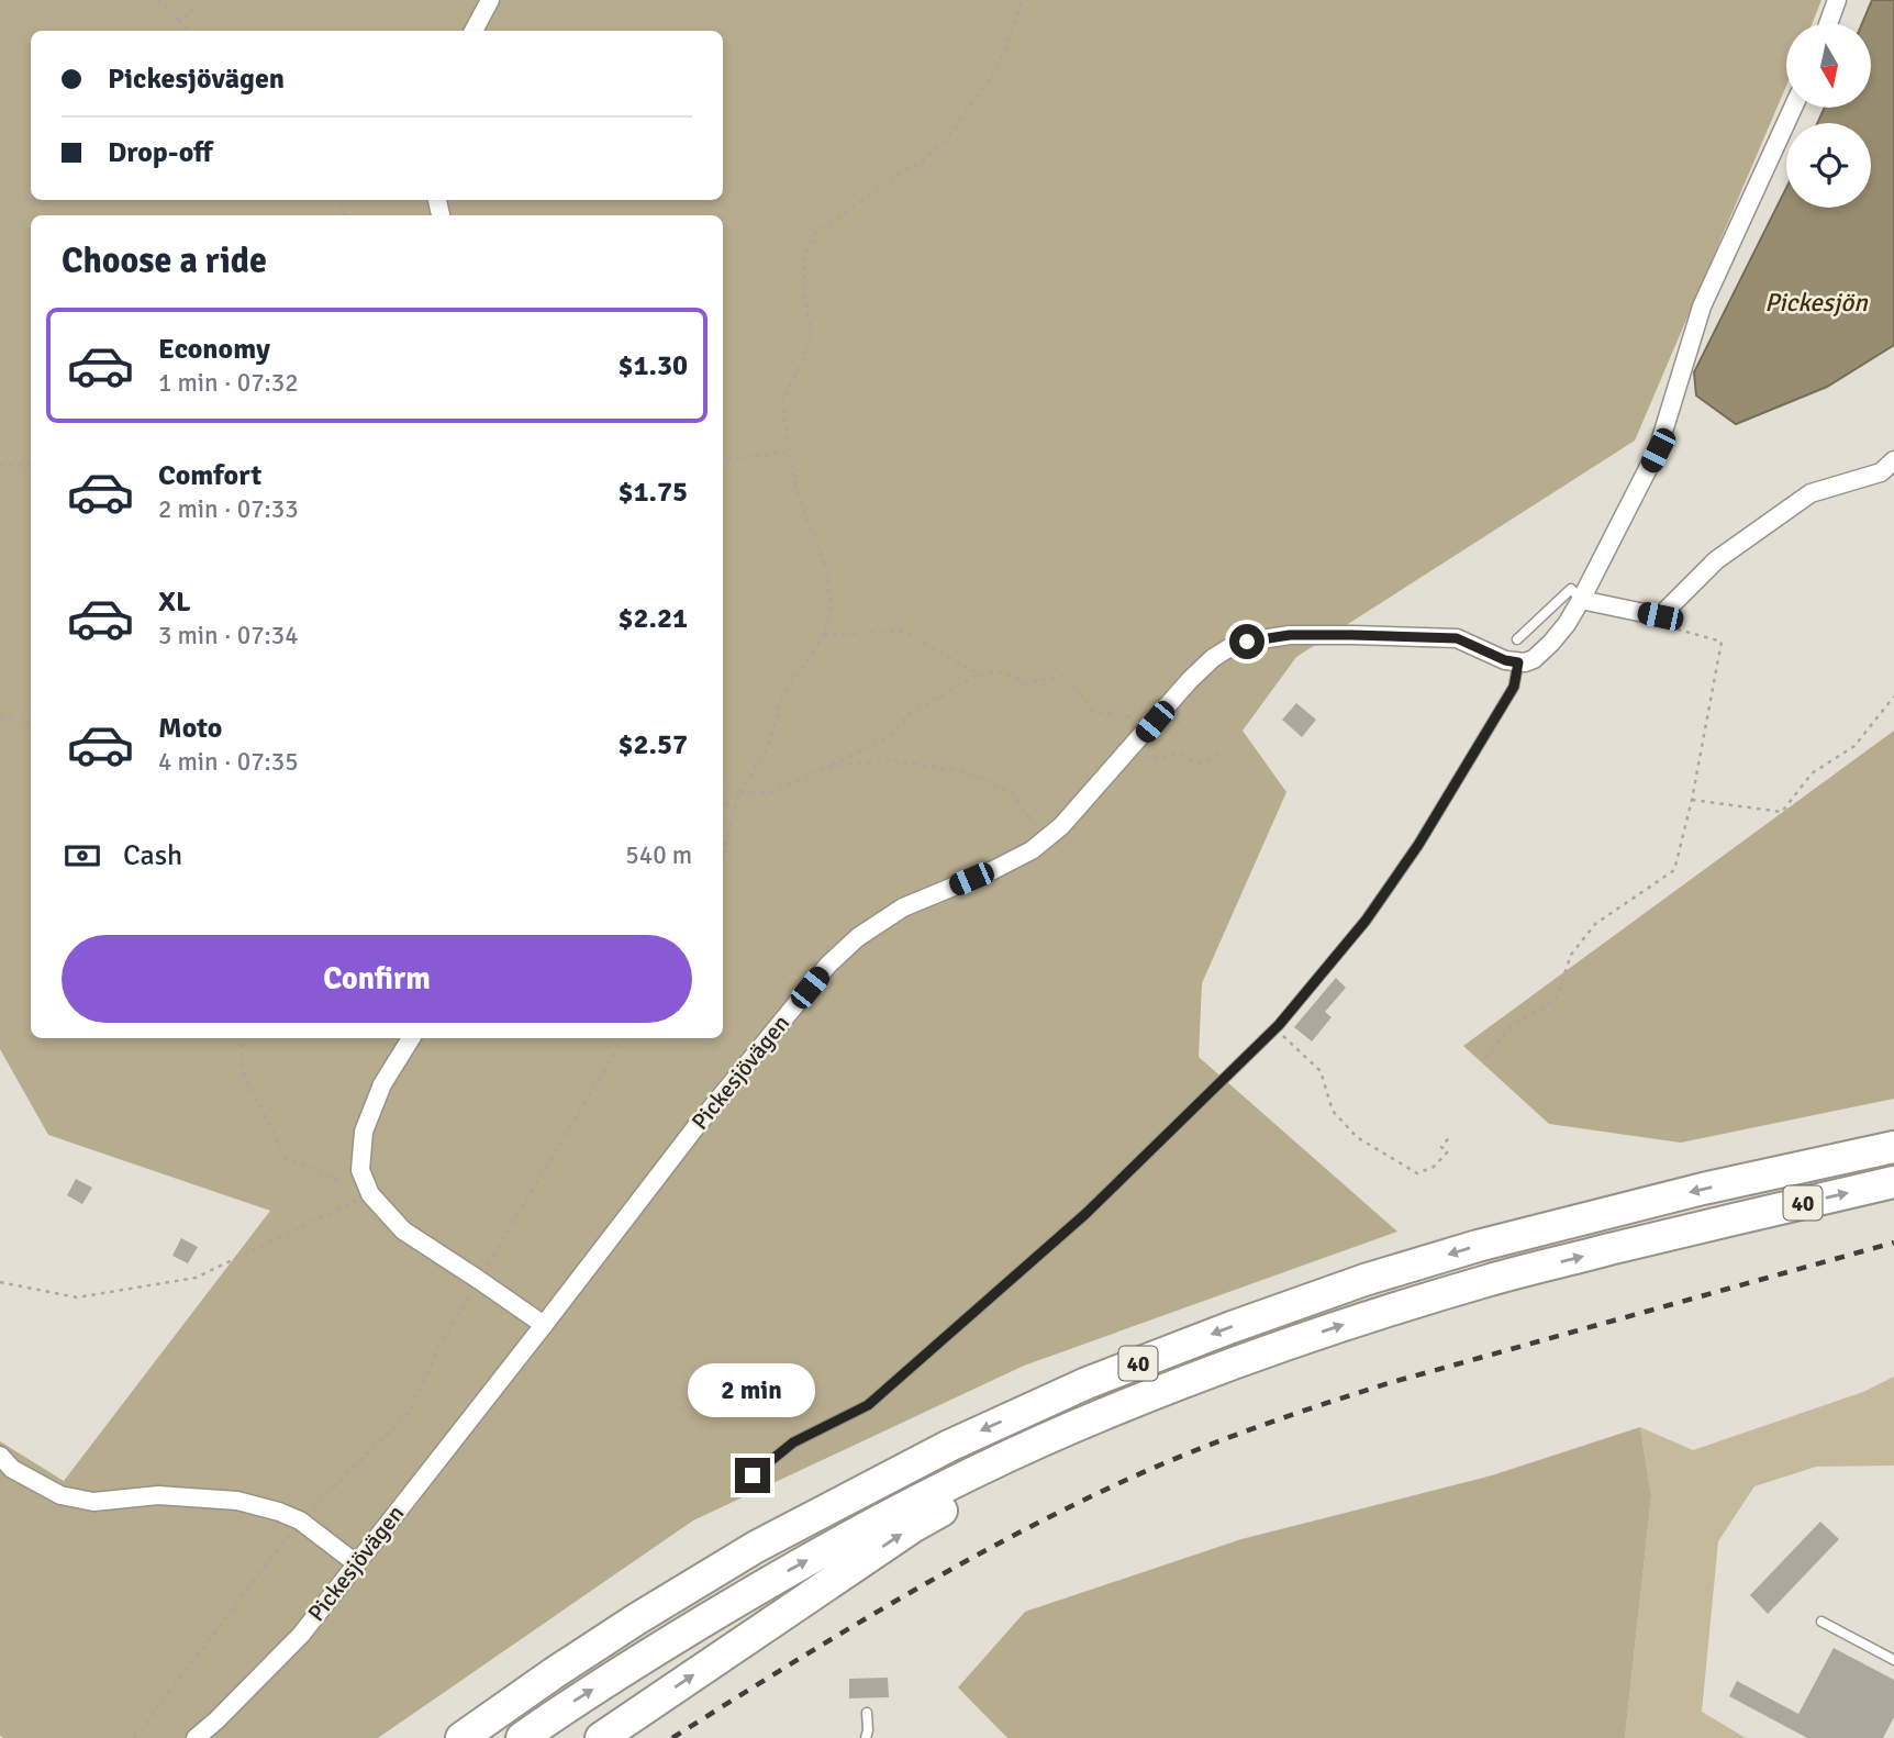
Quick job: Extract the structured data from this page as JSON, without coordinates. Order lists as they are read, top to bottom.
{
  "streets": {
    "highway": ["40"],
    "street": ["Pickesjövägen"]
  },
  "water": ["Pickesjön"],
  "north": "bottom",
  "page": {
    "banner": ["Pickesjövägen", "Drop-off"],
    "heading": "Choose a ride",
    "list": [
      {
        "name": "Economy",
        "note": "1 min · 07:32",
        "value": "$1.30"
      },
      {
        "name": "Comfort",
        "note": "2 min · 07:33",
        "value": "$1.75"
      },
      {
        "name": "XL",
        "note": "3 min · 07:34",
        "value": "$2.21"
      },
      {
        "name": "Moto",
        "note": "4 min · 07:35",
        "value": "$2.57"
      }
    ],
    "pay": ["Cash", "540 m"],
    "buttons": "Confirm",
    "bubble": "2 min"
  }
}
